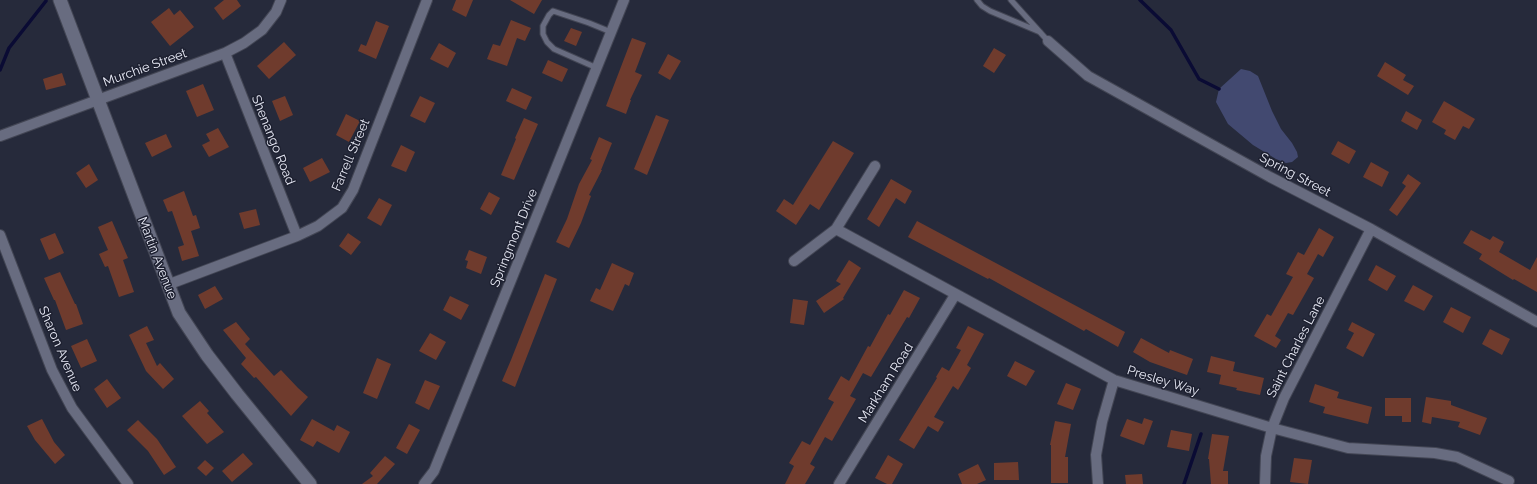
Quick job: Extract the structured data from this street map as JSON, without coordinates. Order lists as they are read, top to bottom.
{
  "streets": {
    "street": [
      "Murchie Street",
      "Shenango Road",
      "Farrell Street",
      "Spring Street",
      "Springmont Drive",
      "Martin Avenue",
      "Saint Charles Lane",
      "Sharon Avenue",
      "Presley Way",
      "Markham Road"
    ]
  },
  "crossings": [
    ["Murchie Street", "Shenango Road"],
    ["Murchie Street", "Martin Avenue"],
    ["Shenango Road", "Farrell Street"],
    ["Farrell Street", "Martin Avenue"],
    ["Spring Street", "Saint Charles Lane"],
    ["Saint Charles Lane", "Presley Way"],
    ["Presley Way", "Markham Road"]
  ]
}
